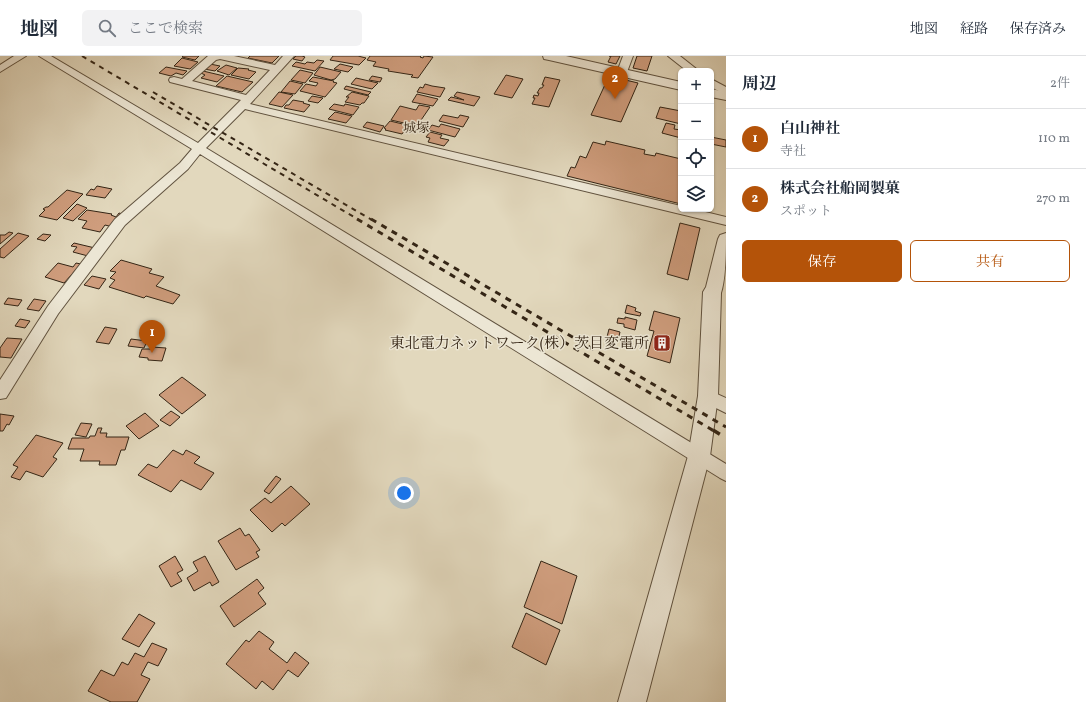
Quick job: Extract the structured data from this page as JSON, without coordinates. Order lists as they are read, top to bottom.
{
  "districts": ["城塚"],
  "places": {
    "building": ["東北電力ネットワーク(株）茨目変電所"]
  },
  "page": {
    "header": "地図",
    "search": "ここで検索",
    "nav": ["地図", "経路", "保存済み"],
    "heading": ["周辺", "2件"],
    "pins": ["2", "1"],
    "map_buttons": ["+", "−"],
    "list": [
      {
        "mark": "1",
        "name": "白山神社",
        "note": "寺社",
        "value": "110 m"
      },
      {
        "mark": "2",
        "name": "株式会社船岡製菓",
        "note": "スポット",
        "value": "270 m"
      }
    ],
    "buttons": ["保存", "共有"]
  }
}
